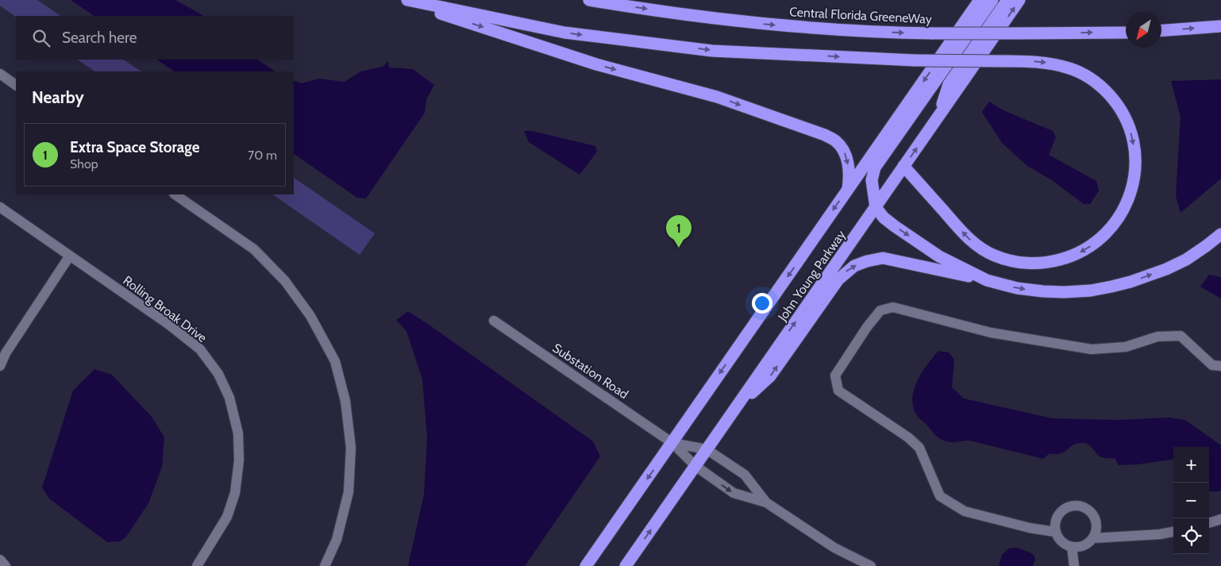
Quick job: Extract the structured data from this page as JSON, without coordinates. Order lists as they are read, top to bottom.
{
  "streets": {
    "highway": ["Central Florida GreeneWay", "John Young Parkway"],
    "street": ["Rolling Broak Drive", "Substation Road"]
  },
  "crossings": [
    ["John Young Parkway", "Substation Road"]
  ],
  "one_way": ["Central Florida GreeneWay"],
  "north": "bottom left",
  "page": {
    "search": "Search here",
    "heading": "Nearby",
    "list": [
      {
        "mark": "1",
        "name": "Extra Space Storage",
        "note": "Shop",
        "value": "70 m"
      }
    ],
    "pins": "1",
    "map_buttons": ["+", "−"]
  }
}
